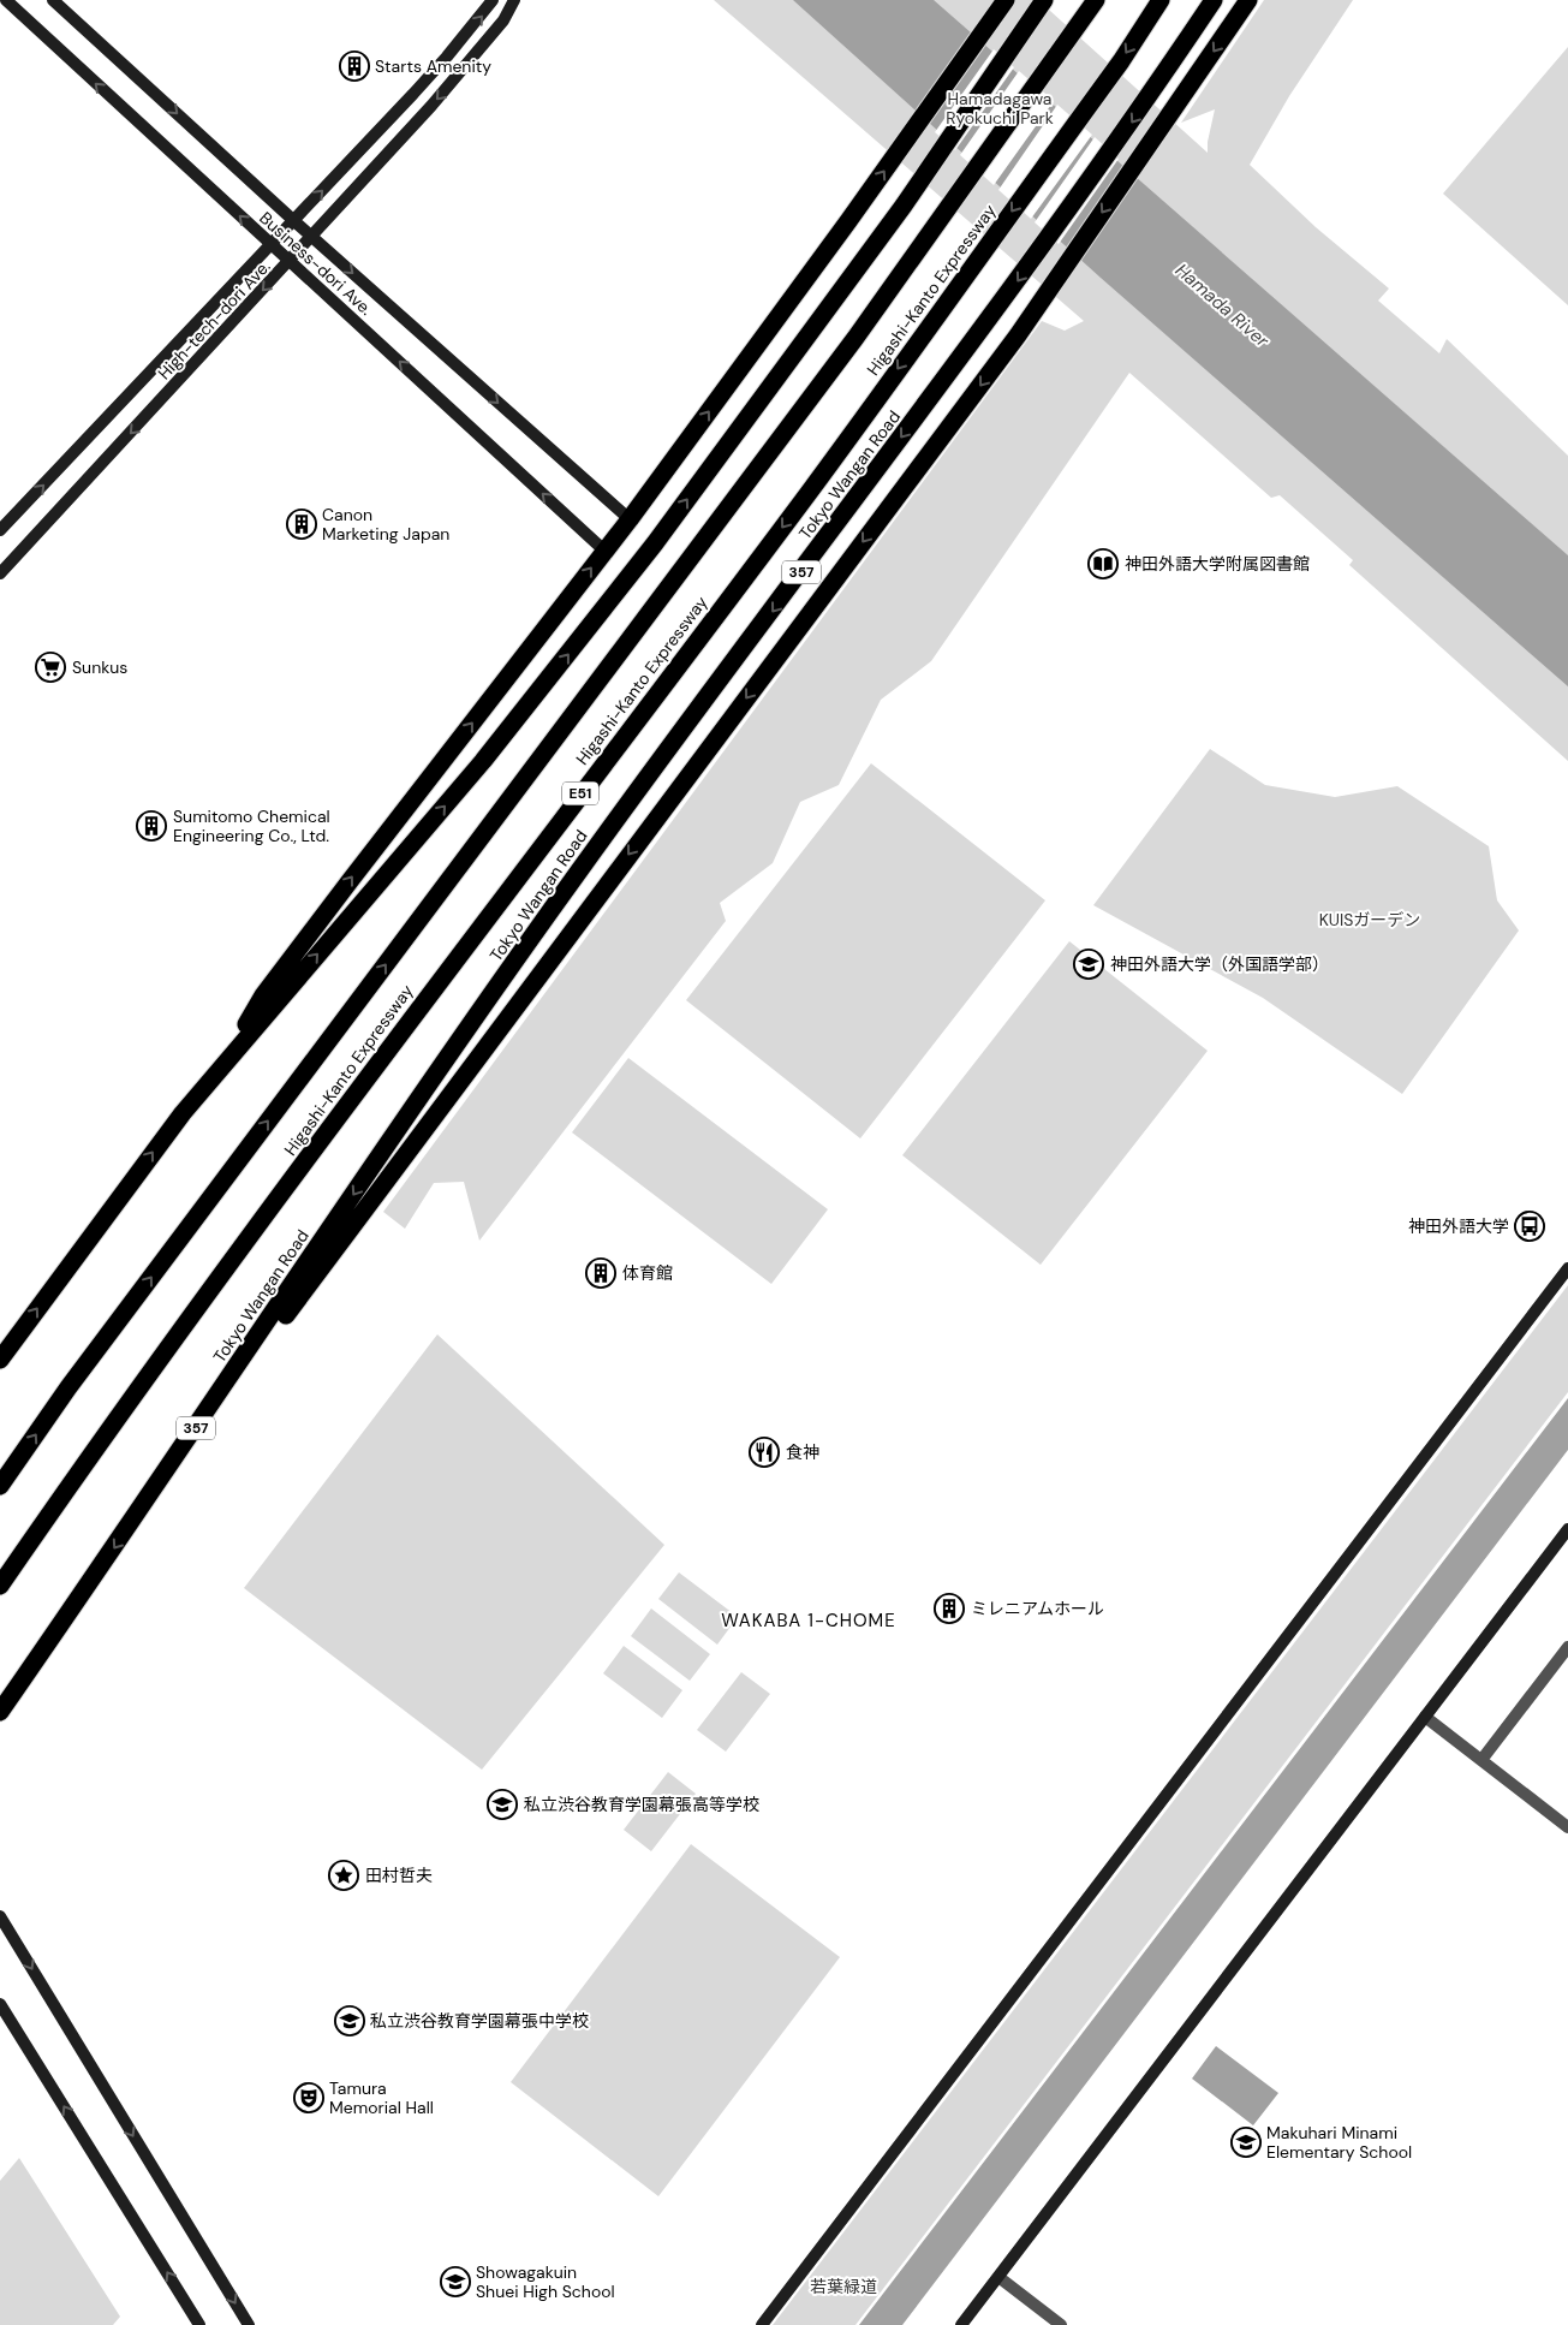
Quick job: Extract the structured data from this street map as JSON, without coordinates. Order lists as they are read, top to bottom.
{
  "streets": {
    "highway": [
      "Higashi-Kanto Expressway",
      "Tokyo Wangan Road",
      "357",
      "E51"
    ],
    "street": ["Business-dori Ave.", "High-tech-dori Ave."]
  },
  "crossings": [
    ["Business-dori Ave.", "High-tech-dori Ave."]
  ],
  "districts": ["WAKABA 1-CHOME"],
  "water": ["Hamada River"],
  "parks": ["Hamadagawa Ryokuchi Park", "KUISガーデン", "若葉緑道"],
  "places": {
    "building": [
      "Starts Amenity",
      "Canon Marketing Japan",
      "Sumitomo Chemical Engineering Co., Ltd.",
      "体育館",
      "ミレニアムホール"
    ],
    "library": ["神田外語大学附属図書館"],
    "supermarket": ["Sunkus"],
    "school or university": [
      "神田外語大学（外国語学部）",
      "私立渋谷教育学園幕張高等学校",
      "私立渋谷教育学園幕張中学校",
      "Makuhari Minami Elementary School",
      "Showagakuin Shuei High School"
    ],
    "bus stop": ["神田外語大学"],
    "restaurant": ["食神"],
    "place": ["田村哲夫"],
    "theatre": ["Tamura Memorial Hall"]
  }
}
